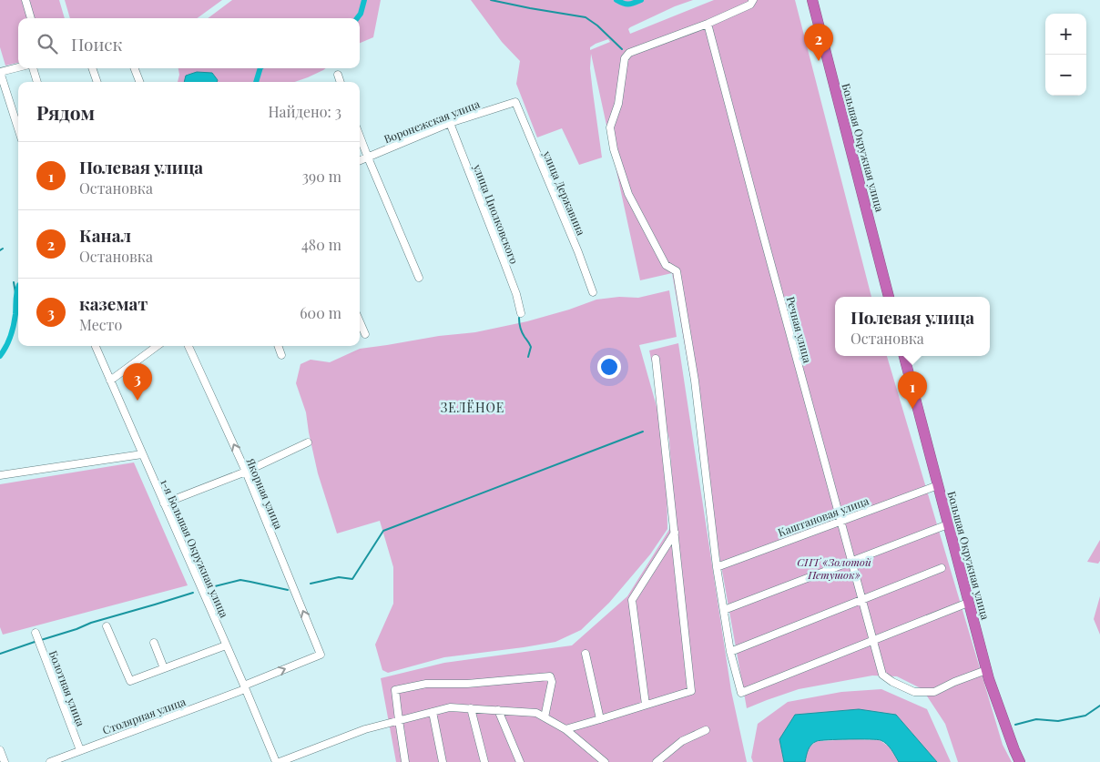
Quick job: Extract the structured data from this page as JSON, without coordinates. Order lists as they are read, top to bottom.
{
  "streets": {
    "highway": ["Большая Окружная улица"],
    "street": [
      "Воронежская улица",
      "улица Державина",
      "улица Циолковского",
      "Речная улица",
      "Якорная улица",
      "Каштановая улица",
      "1-я Большая Окружная улица",
      "Болотная улица",
      "Столярная улица"
    ]
  },
  "crossings": [
    ["Воронежская улица", "улица Державина"],
    ["Воронежская улица", "улица Циолковского"],
    ["Большая Окружная улица", "Речная улица"],
    ["Большая Окружная улица", "Каштановая улица"],
    ["Речная улица", "Каштановая улица"],
    ["Якорная улица", "Столярная улица"],
    ["1-я Большая Окружная улица", "Столярная улица"],
    ["Болотная улица", "Столярная улица"]
  ],
  "one_way": ["Якорная улица"],
  "districts": ["ЗЕЛЁНОЕ"],
  "parks": ["СНТ «Золотой Петушок»"],
  "page": {
    "map_buttons": ["+", "−"],
    "search": "Поиск",
    "pins": ["2", "3", "1"],
    "heading": ["Рядом", "Найдено: 3"],
    "list": [
      {
        "mark": "1",
        "name": "Полевая улица",
        "note": "Остановка",
        "value": "390 m"
      },
      {
        "mark": "2",
        "name": "Канал",
        "note": "Остановка",
        "value": "480 m"
      },
      {
        "mark": "3",
        "name": "каземат",
        "note": "Место",
        "value": "600 m"
      }
    ],
    "popup": ["Полевая улица", "Остановка"]
  }
}
